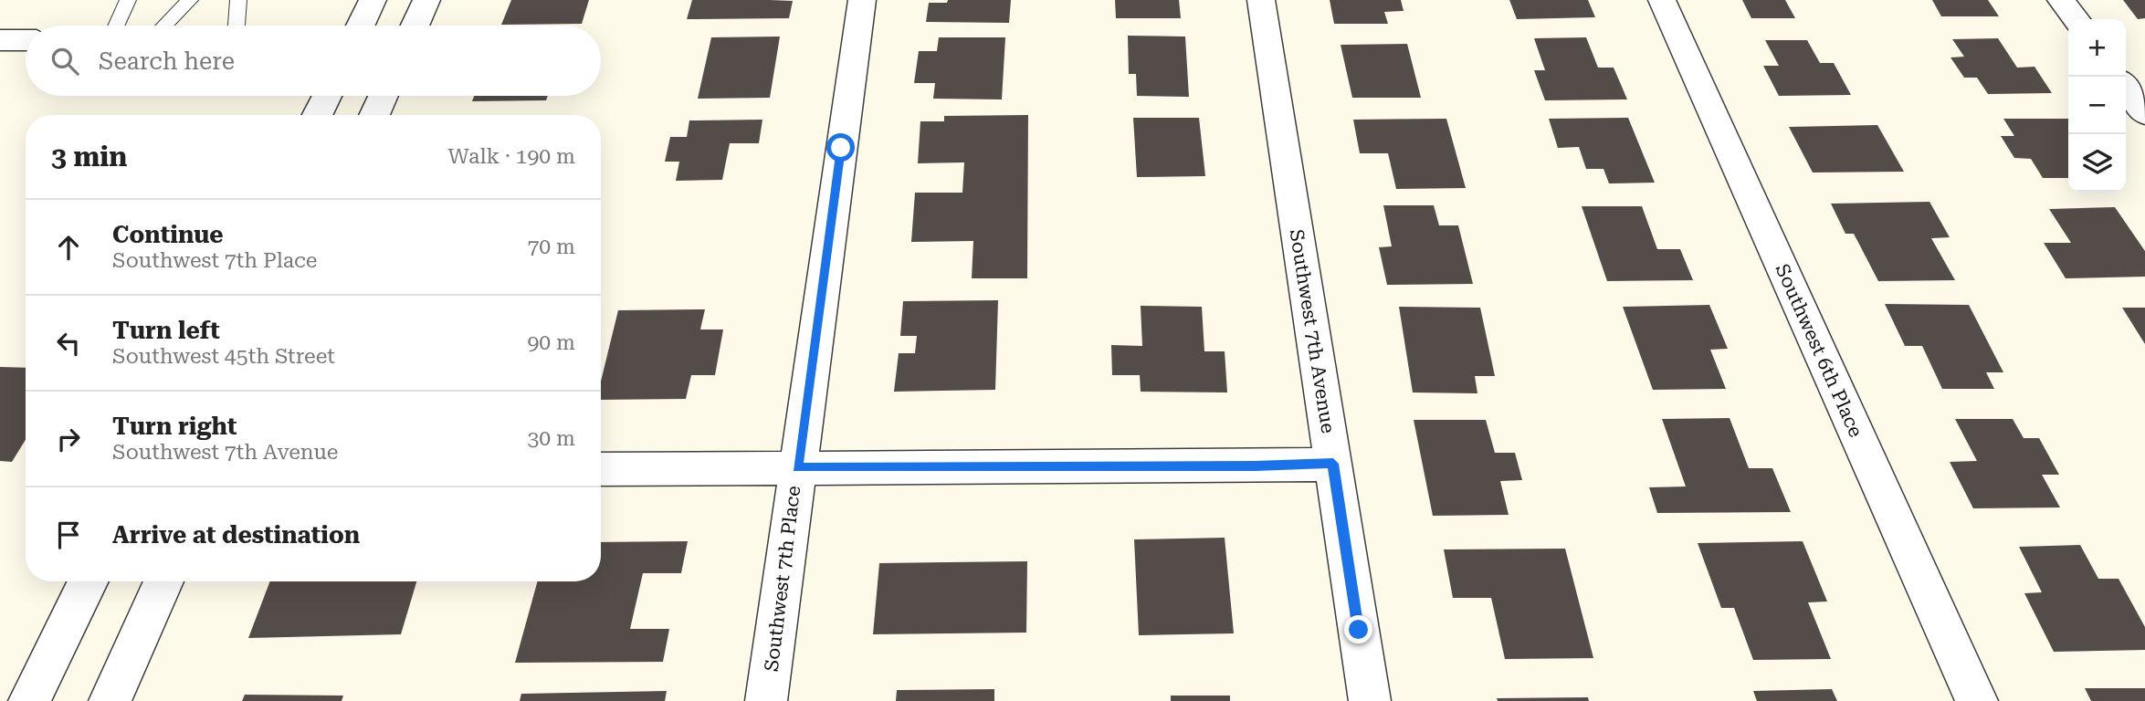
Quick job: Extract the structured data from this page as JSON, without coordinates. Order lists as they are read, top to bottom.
{
  "streets": {
    "street": ["Southwest 7th Avenue", "Southwest 6th Place", "Southwest 7th Place"]
  },
  "page": {
    "map_buttons": ["+", "−"],
    "search": "Search here",
    "heading": ["3 min", "Walk · 190 m"],
    "list": [
      ["Continue", "Southwest 7th Place", "70 m"],
      ["Turn left", "Southwest 45th Street", "90 m"],
      ["Turn right", "Southwest 7th Avenue", "30 m"],
      "Arrive at destination"
    ]
  }
}
